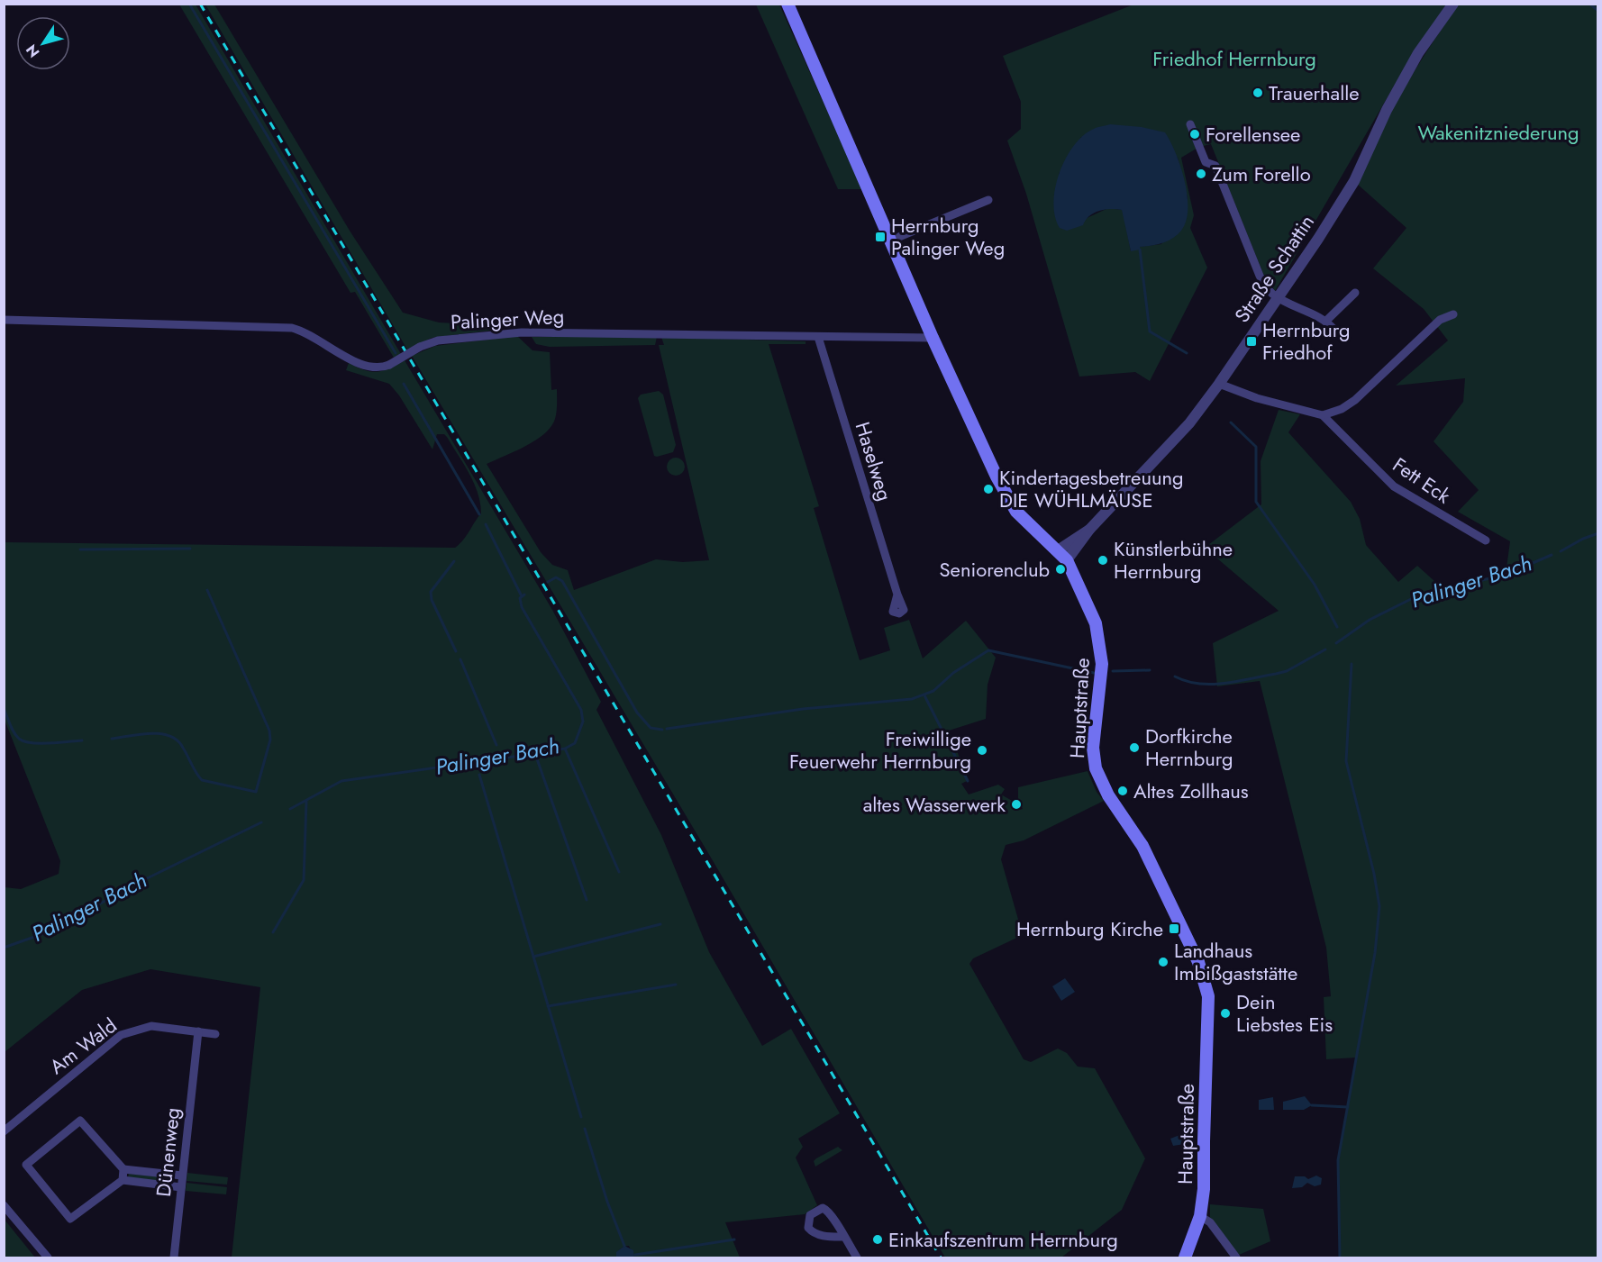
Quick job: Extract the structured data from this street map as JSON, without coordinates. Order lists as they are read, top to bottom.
{
  "streets": {
    "main road": ["Hauptstraße"],
    "street": [
      "Straße Schattin",
      "Palinger Weg",
      "Haselweg",
      "Fett Eck",
      "Am Wald",
      "Dünenweg"
    ]
  },
  "crossings": [
    ["Straße Schattin", "Hauptstraße"],
    ["Palinger Weg", "Haselweg"],
    ["Palinger Weg", "Hauptstraße"],
    ["Am Wald", "Dünenweg"]
  ],
  "water": ["Palinger Bach"],
  "parks": ["Friedhof Herrnburg", "Wakenitzniederung"],
  "places": {
    "other": [
      "Trauerhalle",
      "Forellensee",
      "Zum Forello",
      "Kindertagesbetreuung DIE WÜHLMÄUSE",
      "Künstlerbühne Herrnburg",
      "Seniorenclub",
      "Dorfkirche Herrnburg",
      "Freiwillige Feuerwehr Herrnburg",
      "Altes Zollhaus",
      "altes Wasserwerk",
      "Landhaus Imbißgaststätte",
      "Dein Liebstes Eis",
      "Einkaufszentrum Herrnburg"
    ],
    "transit": ["Herrnburg Palinger Weg", "Herrnburg Friedhof", "Herrnburg Kirche"]
  },
  "north": "bottom left"
}
